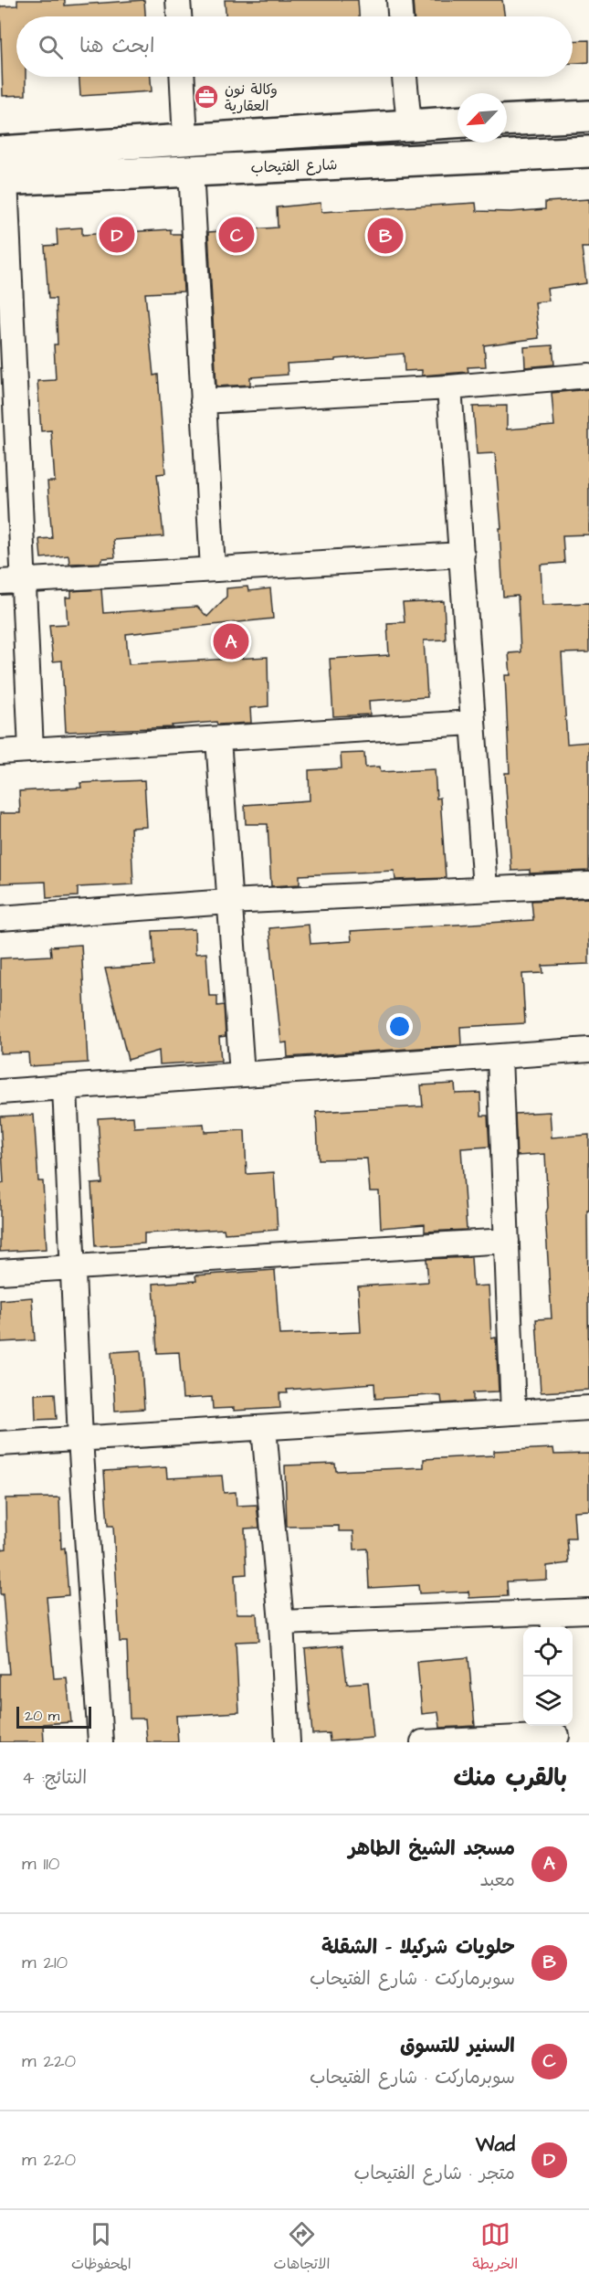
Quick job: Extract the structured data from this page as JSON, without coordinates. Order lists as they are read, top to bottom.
{
  "streets": {
    "main road": ["شارع الفتيحاب"]
  },
  "places": {
    "office": ["وكالة نون العقارية"]
  },
  "scale_bar": "20 m",
  "north": "bottom left",
  "page": {
    "search": "ابحث هنا",
    "pins": [
      "C",
      "D",
      "B",
      "A"
    ],
    "scale": "20 m",
    "heading": ["بالقرب منك", "النتائج: 4"],
    "list": [
      {
        "mark": "A",
        "name": "مسجد الشيخ الطاهر",
        "note": "معبد",
        "value": "110 m"
      },
      {
        "mark": "B",
        "name": "حلويات شركيلا - الشقلة",
        "note": "سوبرماركت · شارع الفتيحاب",
        "value": "210 m"
      },
      {
        "mark": "C",
        "name": "السنير للتسوق",
        "note": "سوبرماركت · شارع الفتيحاب",
        "value": "220 m"
      },
      {
        "mark": "D",
        "name": "Wad",
        "note": "متجر · شارع الفتيحاب",
        "value": "220 m"
      }
    ],
    "nav": ["الخريطة", "الاتجاهات", "المحفوظات"]
  }
}
